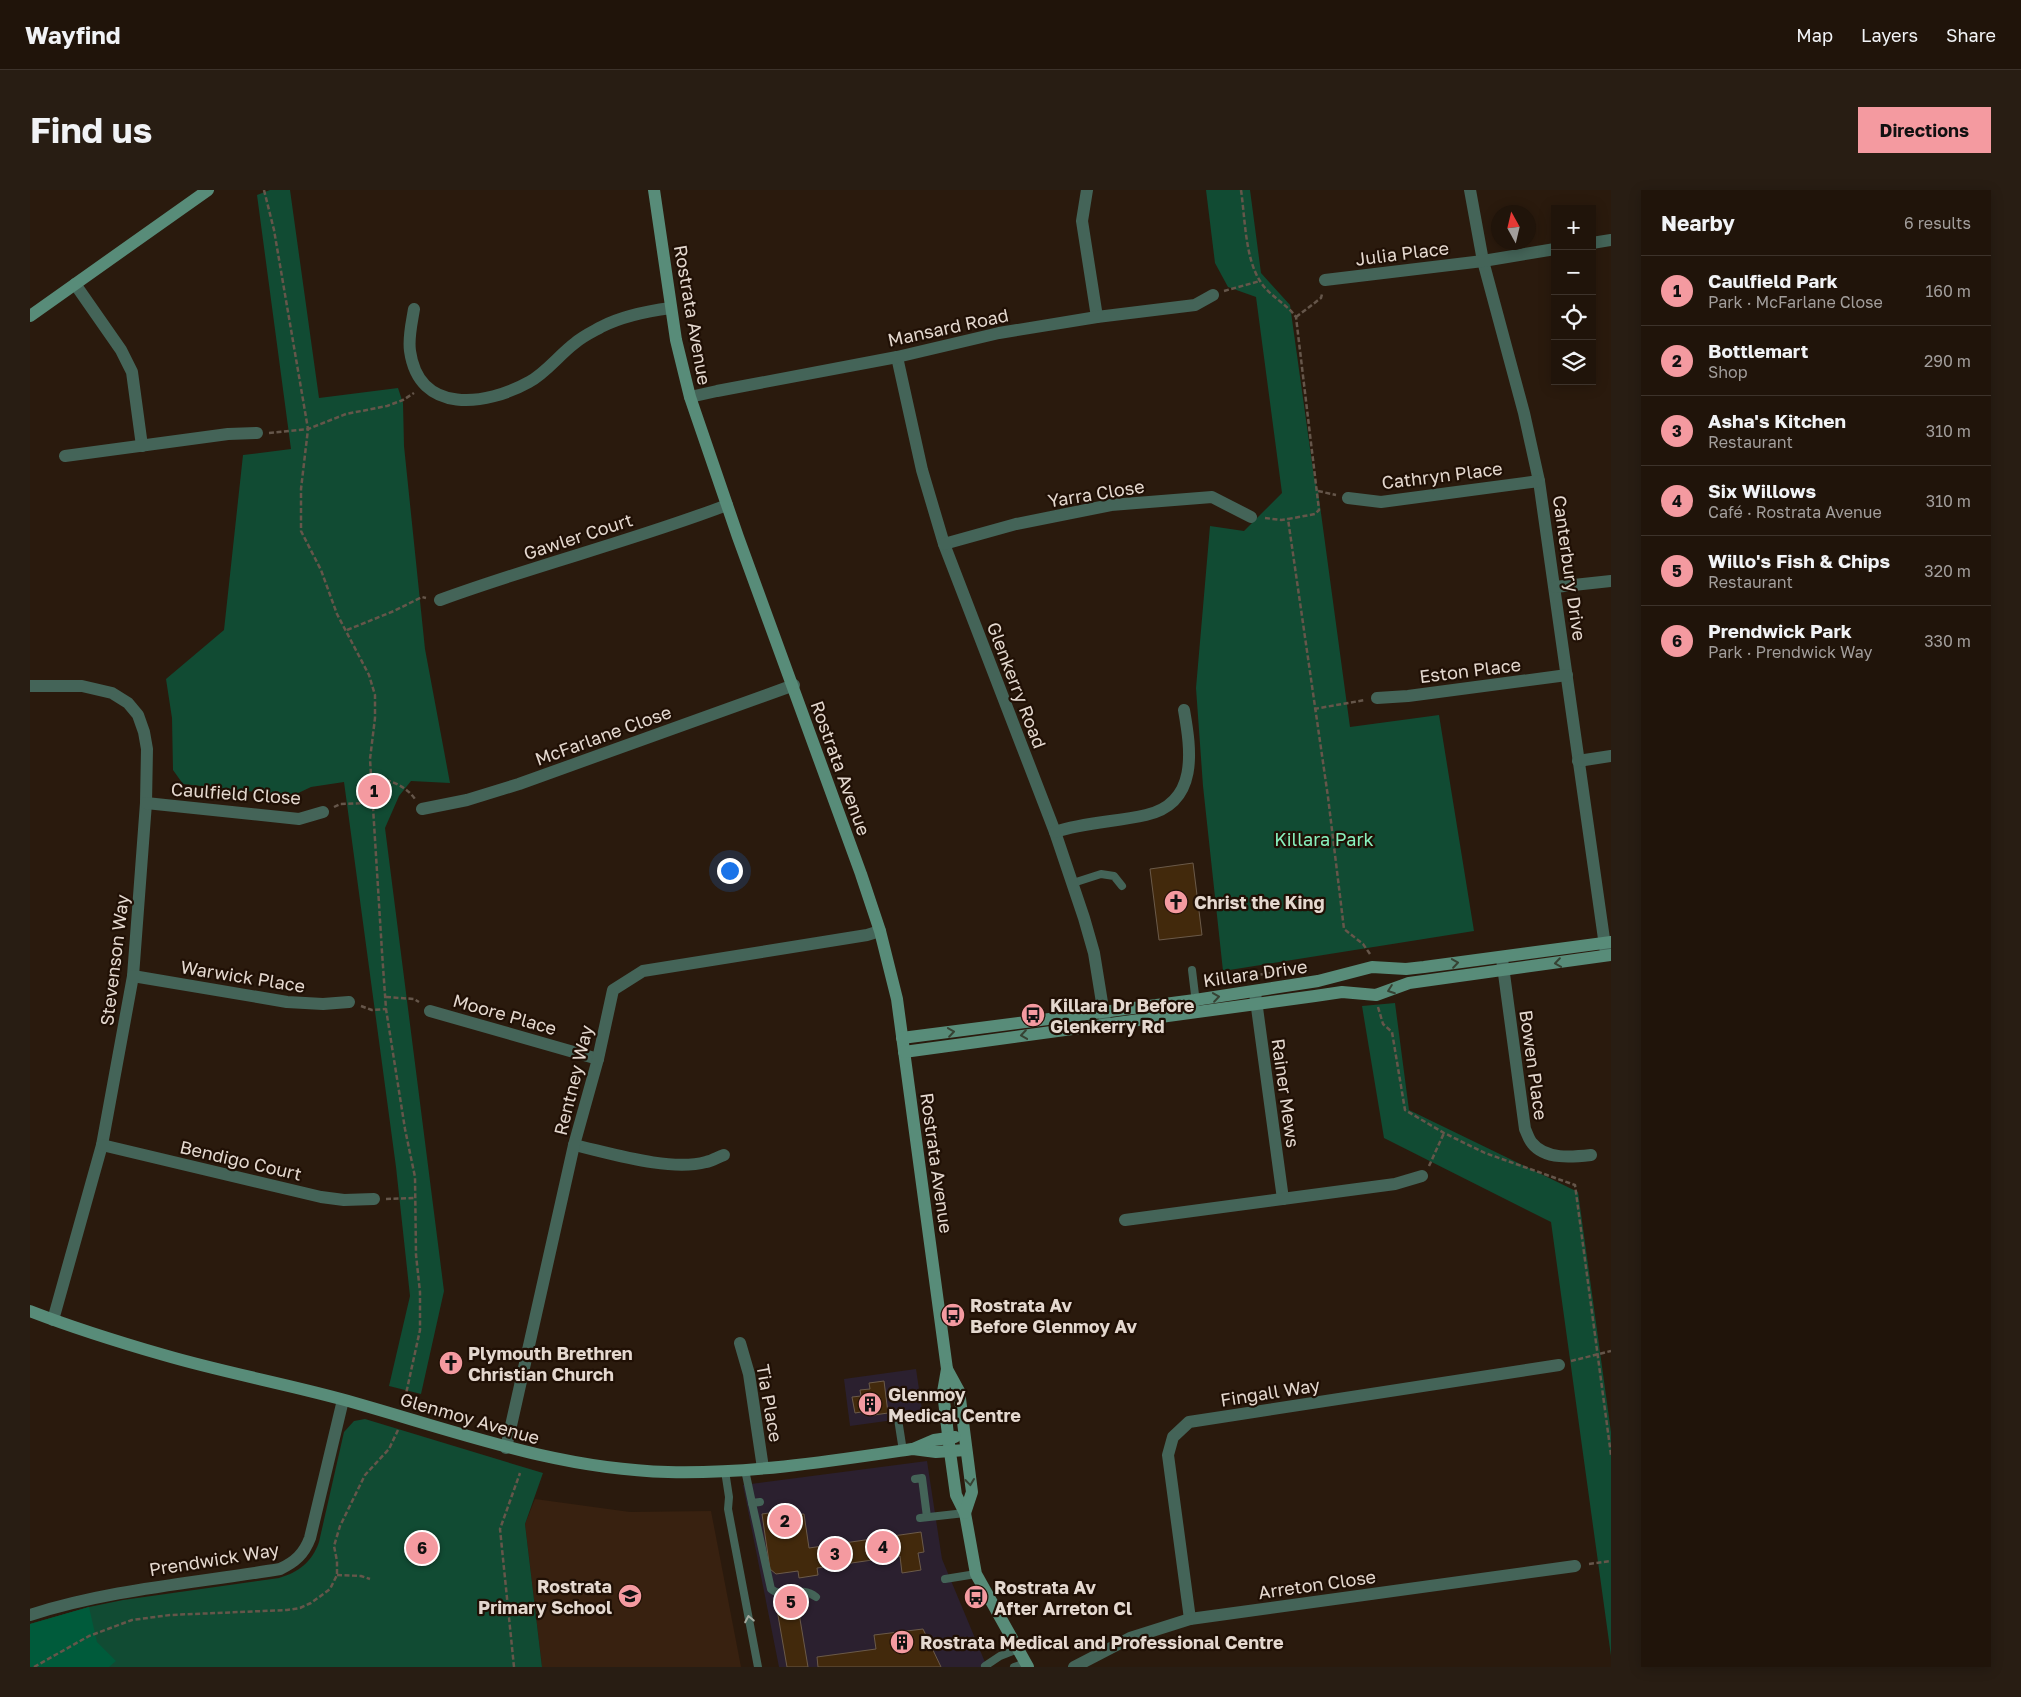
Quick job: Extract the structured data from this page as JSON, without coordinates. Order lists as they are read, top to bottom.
{
  "streets": {
    "street": [
      "Julia Place",
      "Rostrata Avenue",
      "Mansard Road",
      "Cathryn Place",
      "Yarra Close",
      "Gawler Court",
      "Canterbury Drive",
      "Eston Place",
      "Glenkerry Road",
      "McFarlane Close",
      "Caulfield Close",
      "Stevenson Way",
      "Killara Drive",
      "Warwick Place",
      "Moore Place",
      "Bowen Place",
      "Rentney Way",
      "Rainer Mews",
      "Bendigo Court",
      "Fingall Way",
      "Tia Place",
      "Glenmoy Avenue",
      "Prendwick Way",
      "Arreton Close"
    ]
  },
  "crossings": [
    ["Julia Place", "Canterbury Drive"],
    ["Rostrata Avenue", "Mansard Road"],
    ["Rostrata Avenue", "Gawler Court"],
    ["Rostrata Avenue", "McFarlane Close"],
    ["Rostrata Avenue", "Killara Drive"],
    ["Rostrata Avenue", "Rentney Way"],
    ["Rostrata Avenue", "Glenmoy Avenue"],
    ["Mansard Road", "Glenkerry Road"],
    ["Cathryn Place", "Canterbury Drive"],
    ["Yarra Close", "Glenkerry Road"],
    ["Canterbury Drive", "Eston Place"],
    ["Canterbury Drive", "Killara Drive"],
    ["Glenkerry Road", "Killara Drive"],
    ["Caulfield Close", "Stevenson Way"],
    ["Stevenson Way", "Warwick Place"],
    ["Stevenson Way", "Bendigo Court"],
    ["Stevenson Way", "Glenmoy Avenue"],
    ["Killara Drive", "Bowen Place"],
    ["Killara Drive", "Rainer Mews"],
    ["Moore Place", "Rentney Way"],
    ["Rentney Way", "Glenmoy Avenue"],
    ["Fingall Way", "Arreton Close"],
    ["Tia Place", "Glenmoy Avenue"],
    ["Glenmoy Avenue", "Prendwick Way"]
  ],
  "parks": ["Killara Park"],
  "places": {
    "church": ["Christ the King", "Plymouth Brethren Christian Church"],
    "bus stop": ["Killara Dr Before Glenkerry Rd", "Rostrata Av Before Glenmoy Av", "Rostrata Av After Arreton Cl"],
    "building": ["Glenmoy Medical Centre", "Rostrata Medical and Professional Centre"],
    "school or university": ["Rostrata Primary School"]
  },
  "north": "top",
  "page": {
    "header": "Wayfind",
    "nav": ["Map", "Layers", "Share"],
    "buttons": "Directions",
    "title": "Find us",
    "heading": ["Nearby", "6 results"],
    "map_buttons": ["+", "−"],
    "list": [
      {
        "mark": "1",
        "name": "Caulfield Park",
        "note": "Park · McFarlane Close",
        "value": "160 m"
      },
      {
        "mark": "2",
        "name": "Bottlemart",
        "note": "Shop",
        "value": "290 m"
      },
      {
        "mark": "3",
        "name": "Asha's Kitchen",
        "note": "Restaurant",
        "value": "310 m"
      },
      {
        "mark": "4",
        "name": "Six Willows",
        "note": "Café · Rostrata Avenue",
        "value": "310 m"
      },
      {
        "mark": "5",
        "name": "Willo's Fish & Chips",
        "note": "Restaurant",
        "value": "320 m"
      },
      {
        "mark": "6",
        "name": "Prendwick Park",
        "note": "Park · Prendwick Way",
        "value": "330 m"
      }
    ],
    "pins": [
      "1",
      "2",
      "4",
      "6",
      "3",
      "5"
    ]
  }
}
